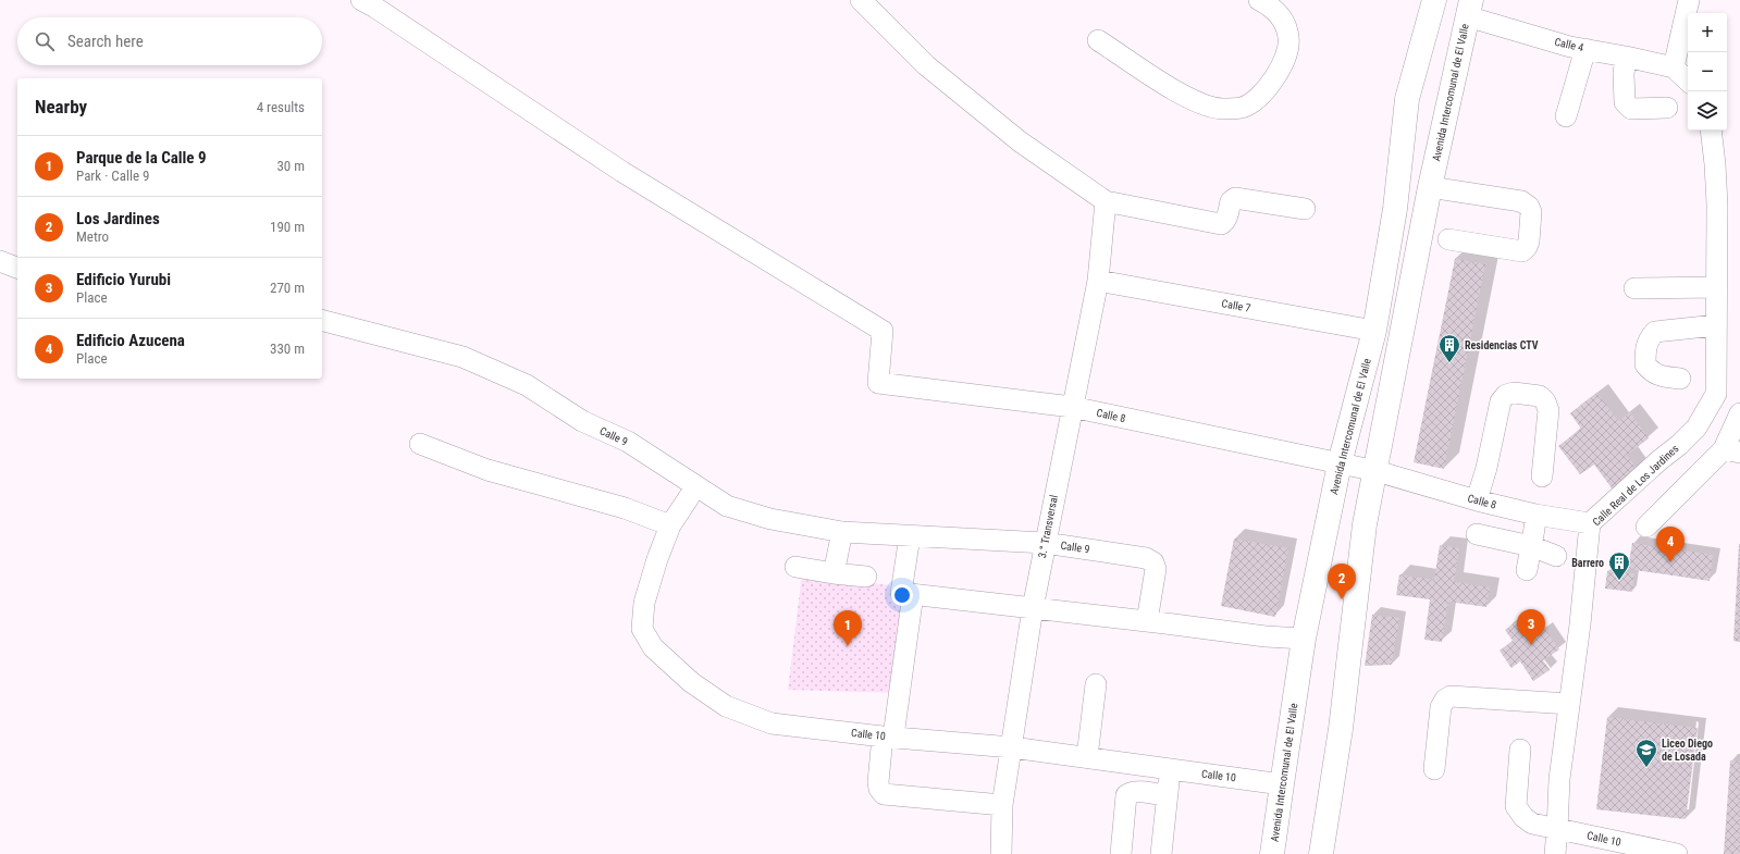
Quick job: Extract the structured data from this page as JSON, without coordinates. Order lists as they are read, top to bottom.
{
  "streets": {
    "main road": ["Avenida Intercomunal de El Valle"],
    "street": [
      "Calle 4",
      "Calle 7",
      "Calle 8",
      "Calle 9",
      "Calle Real de Los Jardines",
      "3.° Transversal",
      "Calle 10"
    ]
  },
  "crossings": [
    ["Calle 4", "Avenida Intercomunal de El Valle"],
    ["Avenida Intercomunal de El Valle", "Calle 7"],
    ["Avenida Intercomunal de El Valle", "Calle 8"],
    ["Avenida Intercomunal de El Valle", "Calle 10"],
    ["Calle 7", "3.° Transversal"],
    ["Calle 8", "Calle Real de Los Jardines"],
    ["Calle 8", "3.° Transversal"],
    ["Calle 9", "3.° Transversal"],
    ["Calle 9", "Calle 10"],
    ["Calle Real de Los Jardines", "Calle 10"],
    ["3.° Transversal", "Calle 10"]
  ],
  "places": {
    "building": ["Residencias CTV", "Barrero"],
    "school or university": ["Liceo Diego de Losada"]
  },
  "page": {
    "map_buttons": ["+", "−"],
    "search": "Search here",
    "heading": ["Nearby", "4 results"],
    "list": [
      {
        "mark": "1",
        "name": "Parque de la Calle 9",
        "note": "Park · Calle 9",
        "value": "30 m"
      },
      {
        "mark": "2",
        "name": "Los Jardines",
        "note": "Metro",
        "value": "190 m"
      },
      {
        "mark": "3",
        "name": "Edificio Yurubi",
        "note": "Place",
        "value": "270 m"
      },
      {
        "mark": "4",
        "name": "Edificio Azucena",
        "note": "Place",
        "value": "330 m"
      }
    ],
    "pins": [
      "4",
      "2",
      "3",
      "1"
    ]
  }
}
